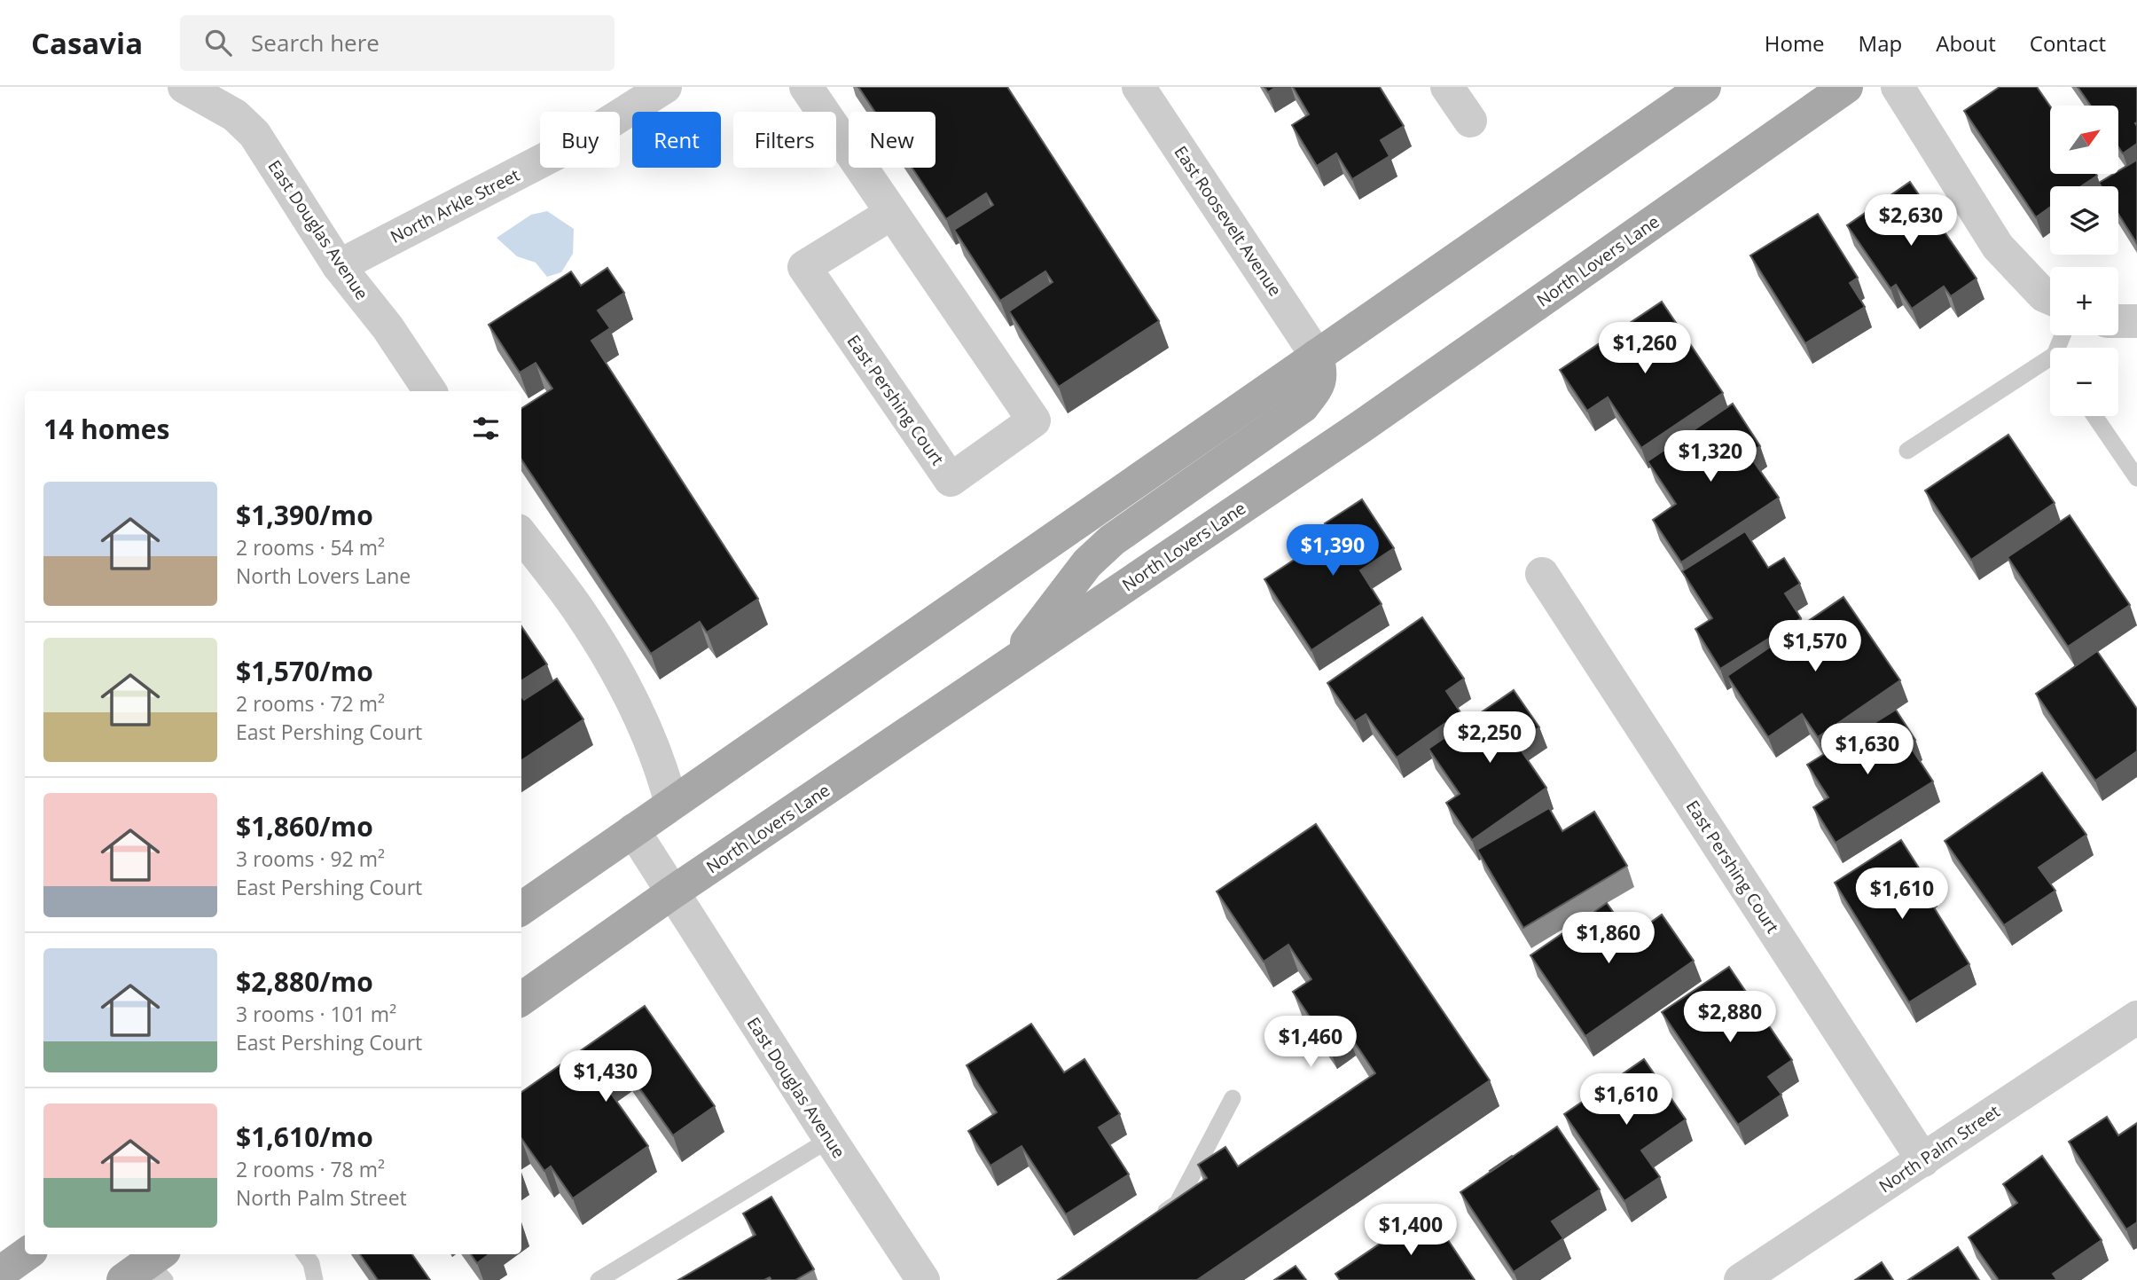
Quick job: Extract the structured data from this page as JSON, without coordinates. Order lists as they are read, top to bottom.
{
  "streets": {
    "main road": ["North Lovers Lane"],
    "street": [
      "North Arkle Street",
      "East Roosevelt Avenue",
      "East Douglas Avenue",
      "East Pershing Court",
      "North Palm Street"
    ]
  },
  "crossings": [
    ["North Arkle Street", "East Douglas Avenue"],
    ["East Douglas Avenue", "North Lovers Lane"],
    ["East Pershing Court", "North Palm Street"]
  ],
  "north": "top right",
  "page": {
    "header": "Casavia",
    "search": "Search here",
    "nav": [
      "Home",
      "Map",
      "About",
      "Contact"
    ],
    "map_buttons": ["+", "−"],
    "chip": [
      "Buy",
      "Rent",
      "Filters",
      "New"
    ],
    "price": [
      "$2,630",
      "$1,260",
      "$1,320",
      "$1,390",
      "$1,570",
      "$2,250",
      "$1,630",
      "$1,610",
      "$1,860",
      "$2,880",
      "$1,460",
      "$1,430",
      "$1,610",
      "$1,400"
    ],
    "heading": "14 homes",
    "list": [
      {
        "name": "$1,390/mo",
        "note": "2 rooms · 54 m² · North Lovers Lane"
      },
      {
        "name": "$1,570/mo",
        "note": "2 rooms · 72 m² · East Pershing Court"
      },
      {
        "name": "$1,860/mo",
        "note": "3 rooms · 92 m² · East Pershing Court"
      },
      {
        "name": "$2,880/mo",
        "note": "3 rooms · 101 m² · East Pershing Court"
      },
      {
        "name": "$1,610/mo",
        "note": "2 rooms · 78 m² · North Palm Street"
      }
    ]
  }
}
